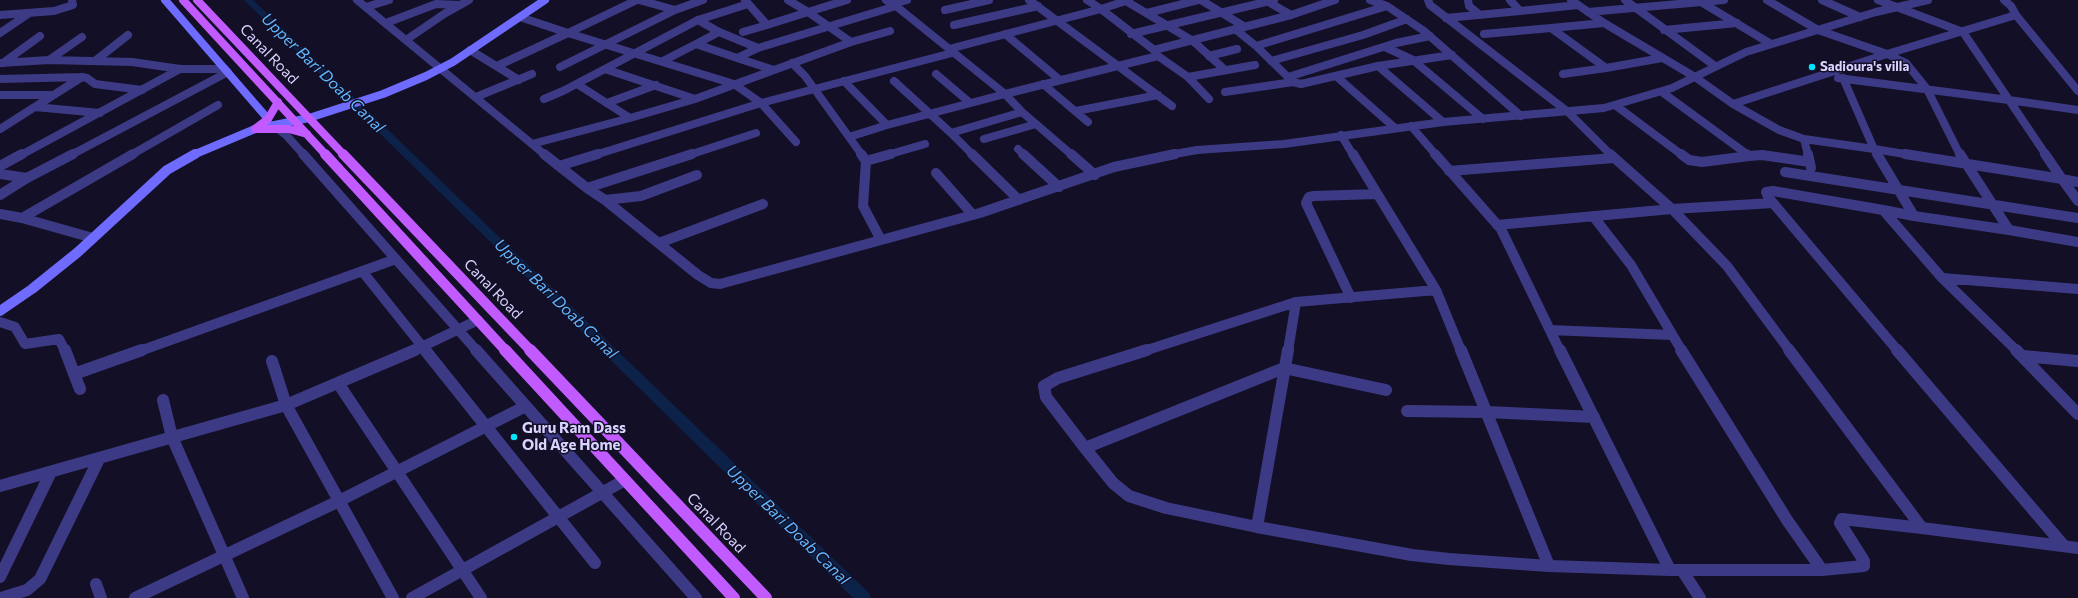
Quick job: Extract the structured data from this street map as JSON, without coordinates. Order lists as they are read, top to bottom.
{
  "streets": {
    "main road": ["Canal Road"]
  },
  "water": ["Upper Bari Doab Canal"],
  "places": ["Sadioura's villa", "Guru Ram Dass Old Age Home"]
}
